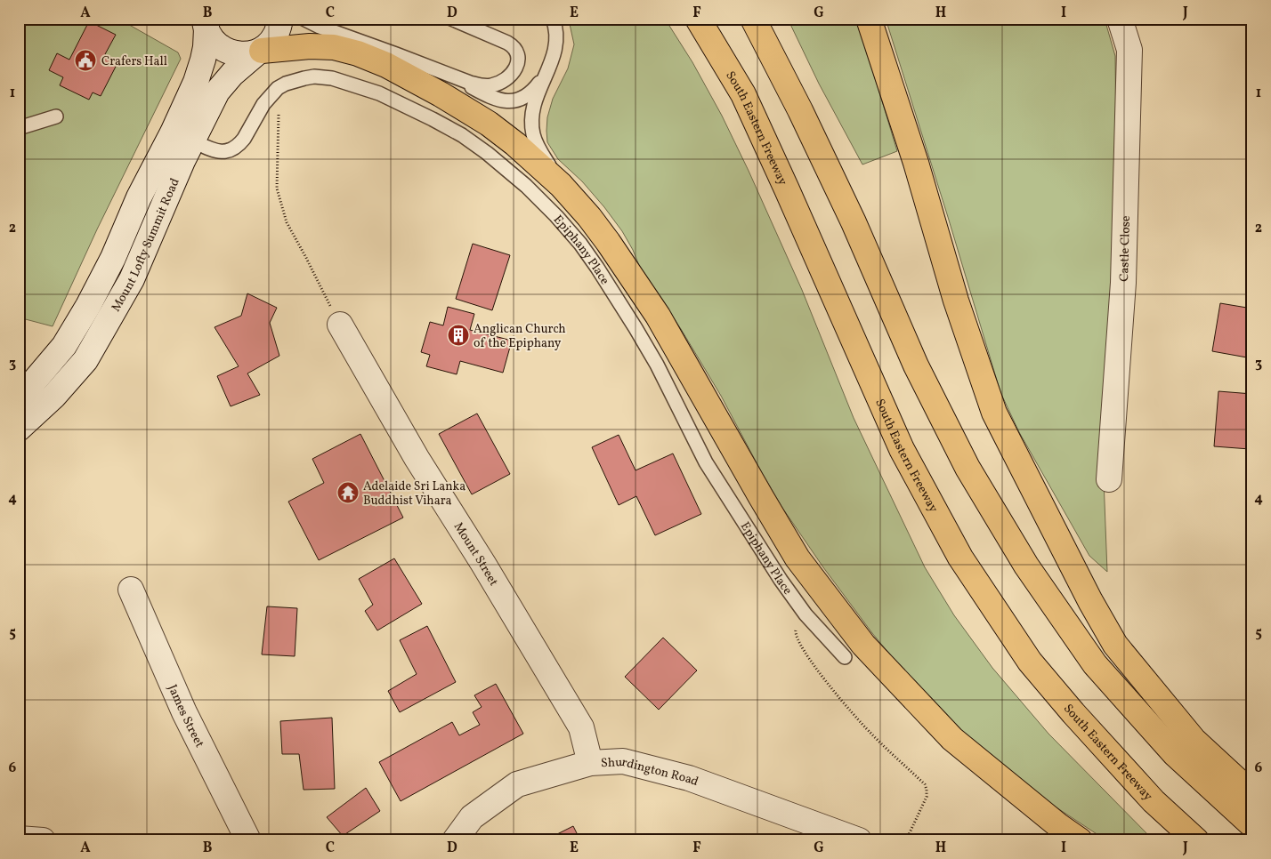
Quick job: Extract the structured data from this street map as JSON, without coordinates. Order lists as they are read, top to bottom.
{
  "streets": {
    "highway": ["South Eastern Freeway"],
    "street": [
      "Mount Lofty Summit Road",
      "Castle Close",
      "Mount Street",
      "James Street",
      "Shurdington Road"
    ],
    "lane": ["Epiphany Place"]
  },
  "crossings": [
    ["Mount Lofty Summit Road", "Epiphany Place"],
    ["Mount Street", "Shurdington Road"]
  ],
  "places": {
    "public building": ["Crafers Hall"],
    "building": ["Anglican Church of the Epiphany"],
    "temple": ["Adelaide Sri Lanka Buddhist Vihara"]
  },
  "grid": {
    "columns": [
      "A",
      "B",
      "C",
      "D",
      "E",
      "F",
      "G",
      "H",
      "I",
      "J"
    ],
    "rows": [
      "1",
      "2",
      "3",
      "4",
      "5",
      "6"
    ]
  }
}
